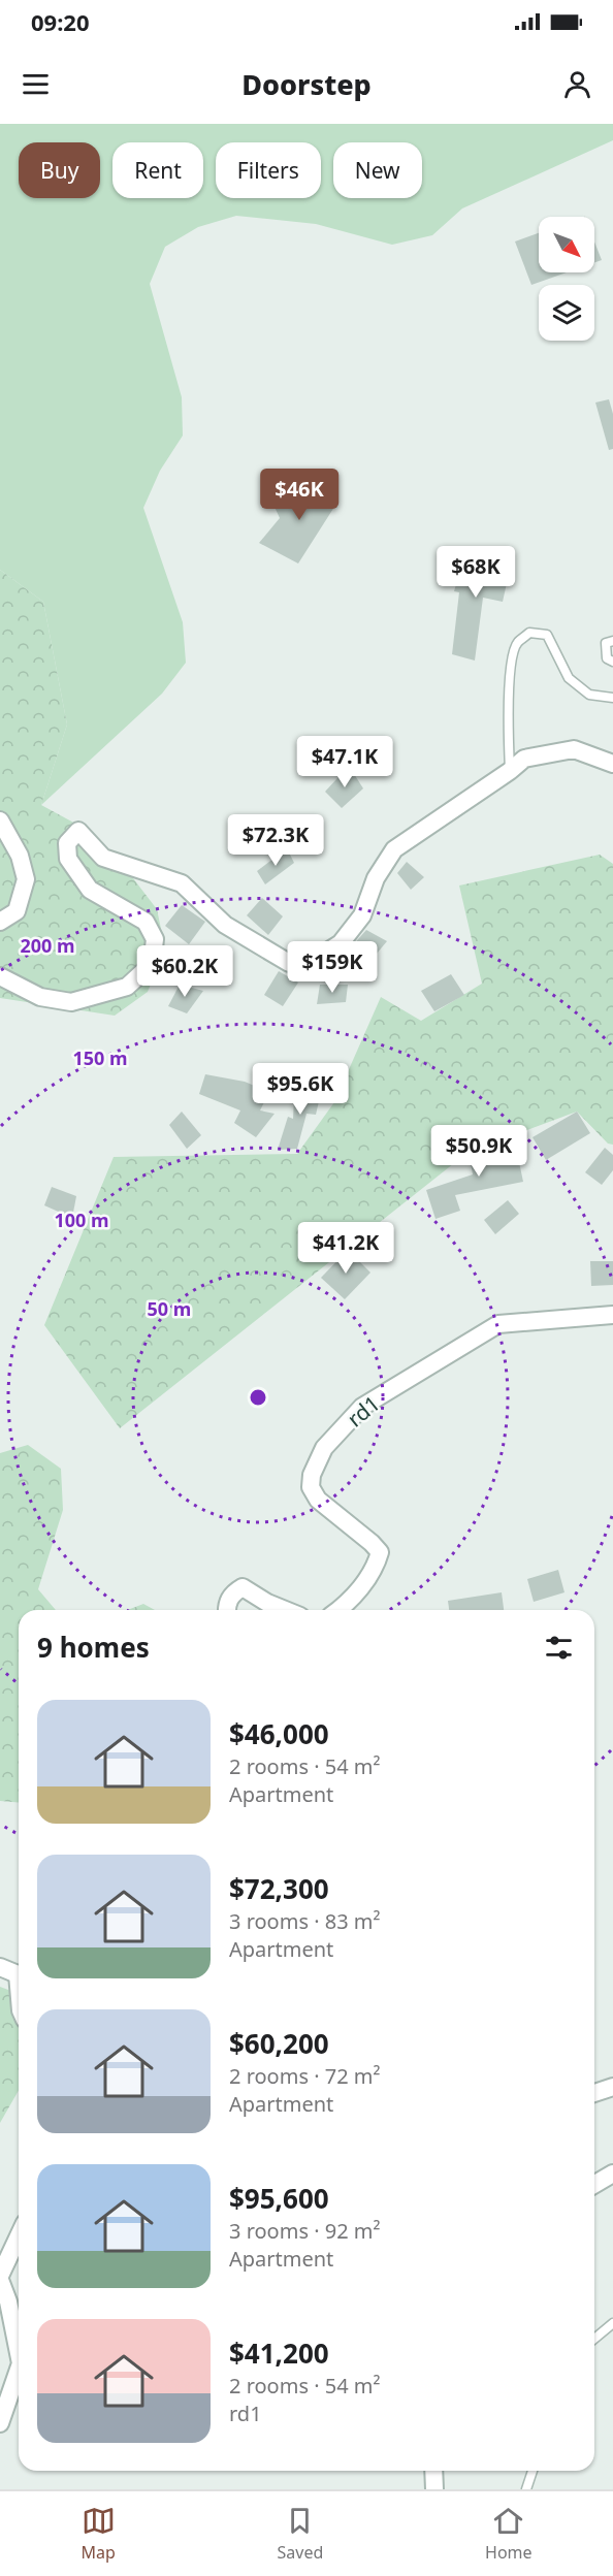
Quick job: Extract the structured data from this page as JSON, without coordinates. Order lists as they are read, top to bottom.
{
  "streets": {
    "street": ["rd1"]
  },
  "north": "bottom right",
  "page": {
    "status": "09:20",
    "header": "Doorstep",
    "chip": [
      "Buy",
      "Rent",
      "Filters",
      "New"
    ],
    "price": [
      "$46K",
      "$68K",
      "$47.1K",
      "$72.3K",
      "$159K",
      "$60.2K",
      "$95.6K",
      "$50.9K",
      "$41.2K"
    ],
    "heading": "9 homes",
    "list": [
      {
        "name": "$46,000",
        "note": "2 rooms · 54 m² · Apartment"
      },
      {
        "name": "$72,300",
        "note": "3 rooms · 83 m² · Apartment"
      },
      {
        "name": "$60,200",
        "note": "2 rooms · 72 m² · Apartment"
      },
      {
        "name": "$95,600",
        "note": "3 rooms · 92 m² · Apartment"
      },
      {
        "name": "$41,200",
        "note": "2 rooms · 54 m² · rd1"
      }
    ],
    "tabs": ["Map", "Saved", "Home"]
  },
  "rings": [
    "200 m",
    "150 m",
    "100 m",
    "50 m"
  ]
}
